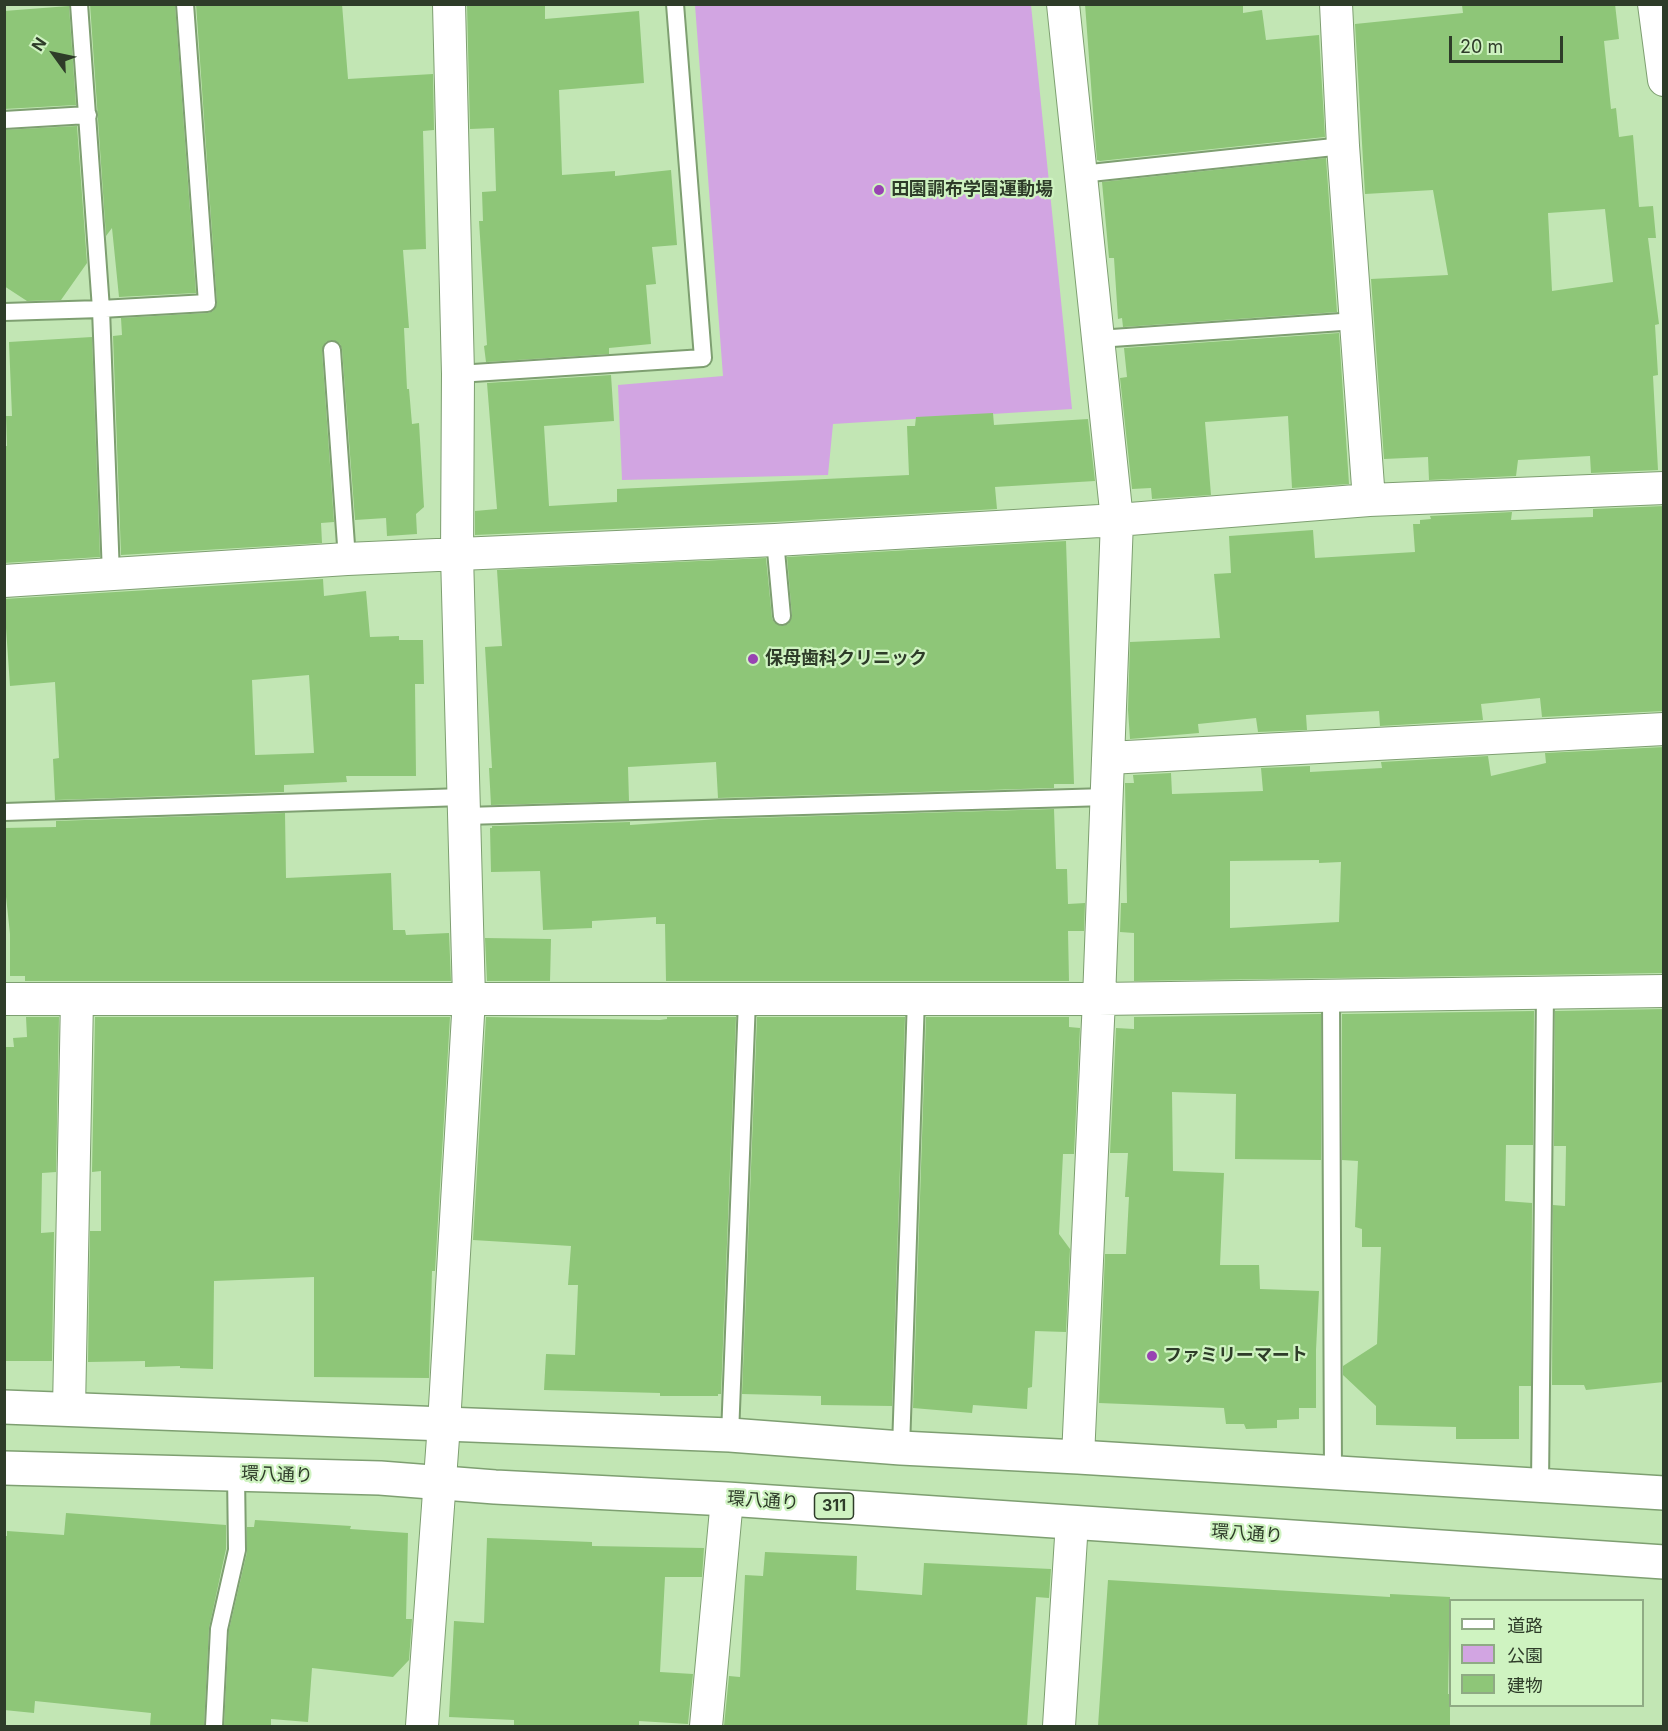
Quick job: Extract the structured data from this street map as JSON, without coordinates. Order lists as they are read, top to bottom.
{
  "streets": {
    "main road": ["環八通り", "311"]
  },
  "places": ["田園調布学園運動場", "保母歯科クリニック", "ファミリーマート"],
  "legend": ["道路", "公園", "建物"],
  "scale_bar": "20 m",
  "north": "top left"
}
